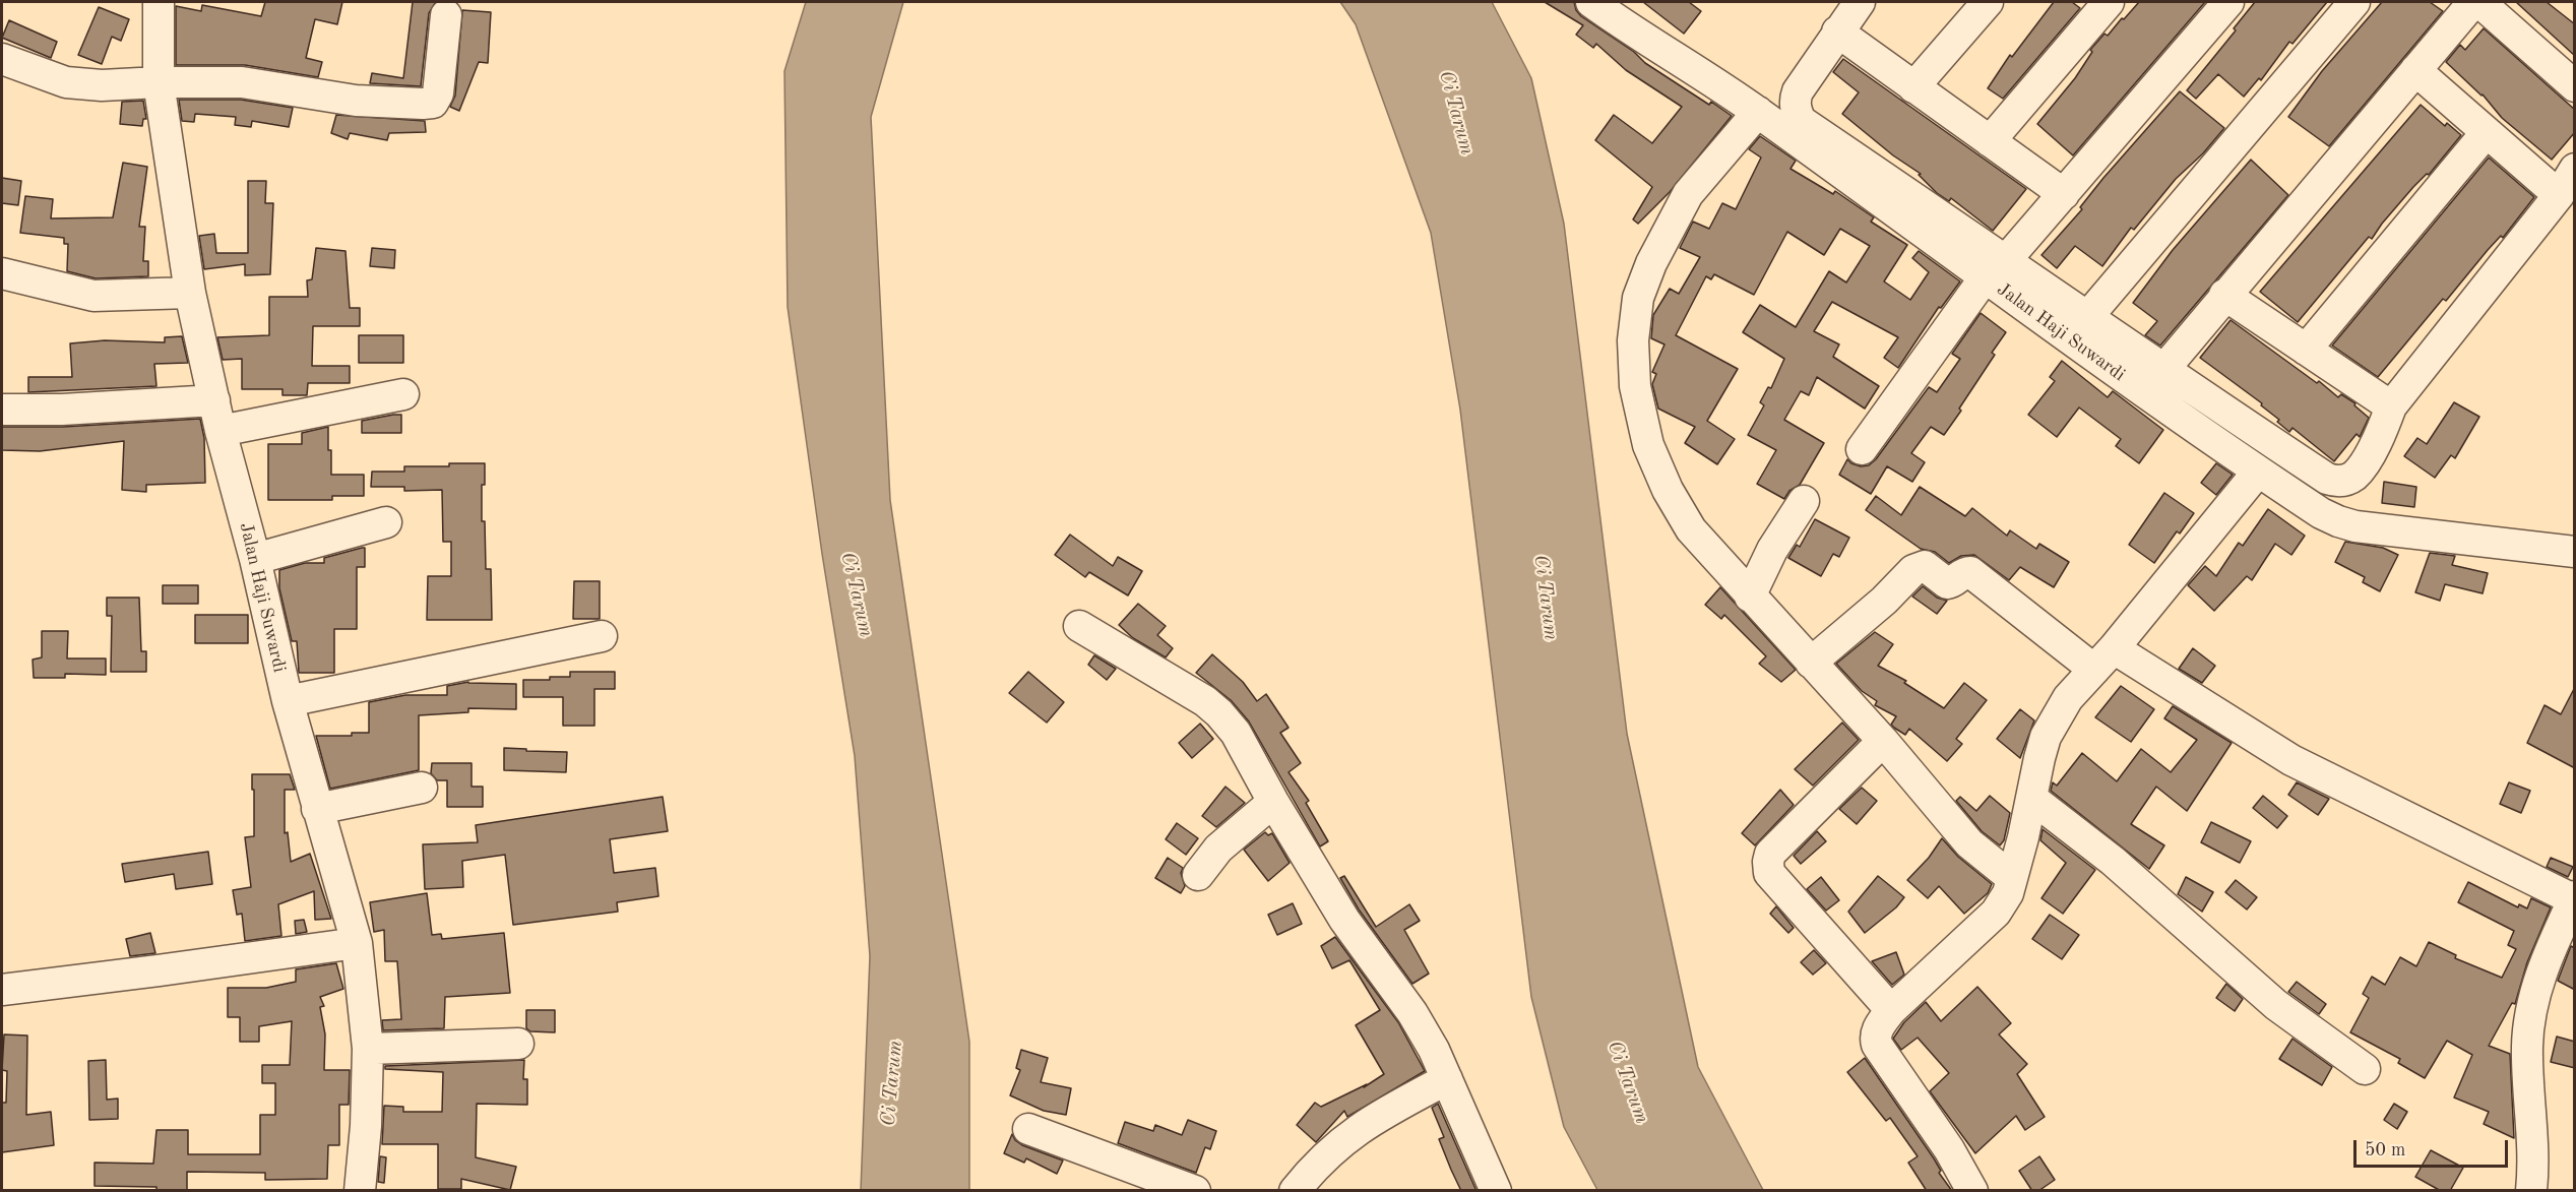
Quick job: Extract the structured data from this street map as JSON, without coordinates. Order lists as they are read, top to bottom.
{
  "streets": {
    "street": ["Jalan Haji Suwardi"]
  },
  "water": ["Ci Tarum"],
  "scale_bar": "50 m"
}
